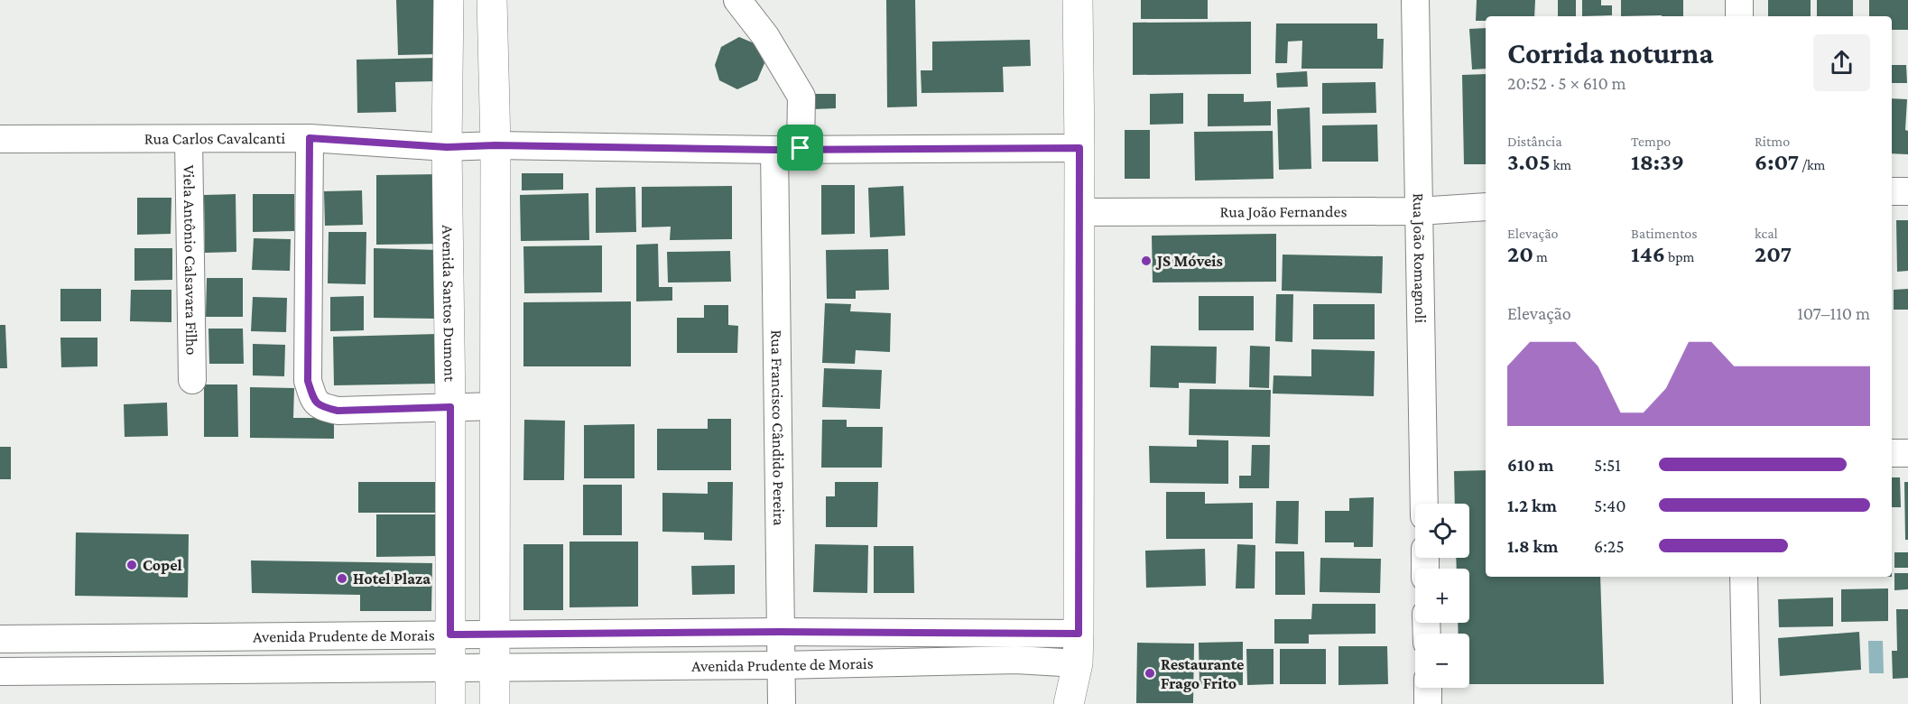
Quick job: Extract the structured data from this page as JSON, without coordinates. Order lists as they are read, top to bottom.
{
  "streets": {
    "main road": ["Avenida Santos Dumont"],
    "street": [
      "Rua Carlos Cavalcanti",
      "Rua João Fernandes",
      "Rua João Romagnoli",
      "Viela Antônio Calsavara Filho",
      "Rua Francisco Cândido Pereira",
      "Avenida Prudente de Morais"
    ]
  },
  "crossings": [
    ["Rua Carlos Cavalcanti", "Viela Antônio Calsavara Filho"],
    ["Rua Carlos Cavalcanti", "Avenida Santos Dumont"],
    ["Rua Carlos Cavalcanti", "Rua Francisco Cândido Pereira"],
    ["Rua João Fernandes", "Rua João Romagnoli"],
    ["Avenida Santos Dumont", "Avenida Prudente de Morais"],
    ["Rua Francisco Cândido Pereira", "Avenida Prudente de Morais"]
  ],
  "places": [
    "JS Móveis",
    "Copel",
    "Hotel Plaza",
    "Restaurante Frago Frito"
  ],
  "page": {
    "heading": ["Corrida noturna", "20:52 · 5 × 610 m"],
    "stats": [
      ["Distância", "3.05 km"],
      ["Tempo", "18:39"],
      ["Ritmo", "6:07 /km"],
      ["Elevação", "20 m"],
      ["Batimentos", "146 bpm"],
      ["kcal", "207"]
    ],
    "chart": ["Elevação", "107–110 m"],
    "list": [
      {
        "name": "610 m",
        "note": "5:51"
      },
      {
        "name": "1.2 km",
        "note": "5:40"
      },
      {
        "name": "1.8 km",
        "note": "6:25"
      }
    ],
    "map_buttons": ["+", "−"]
  }
}
